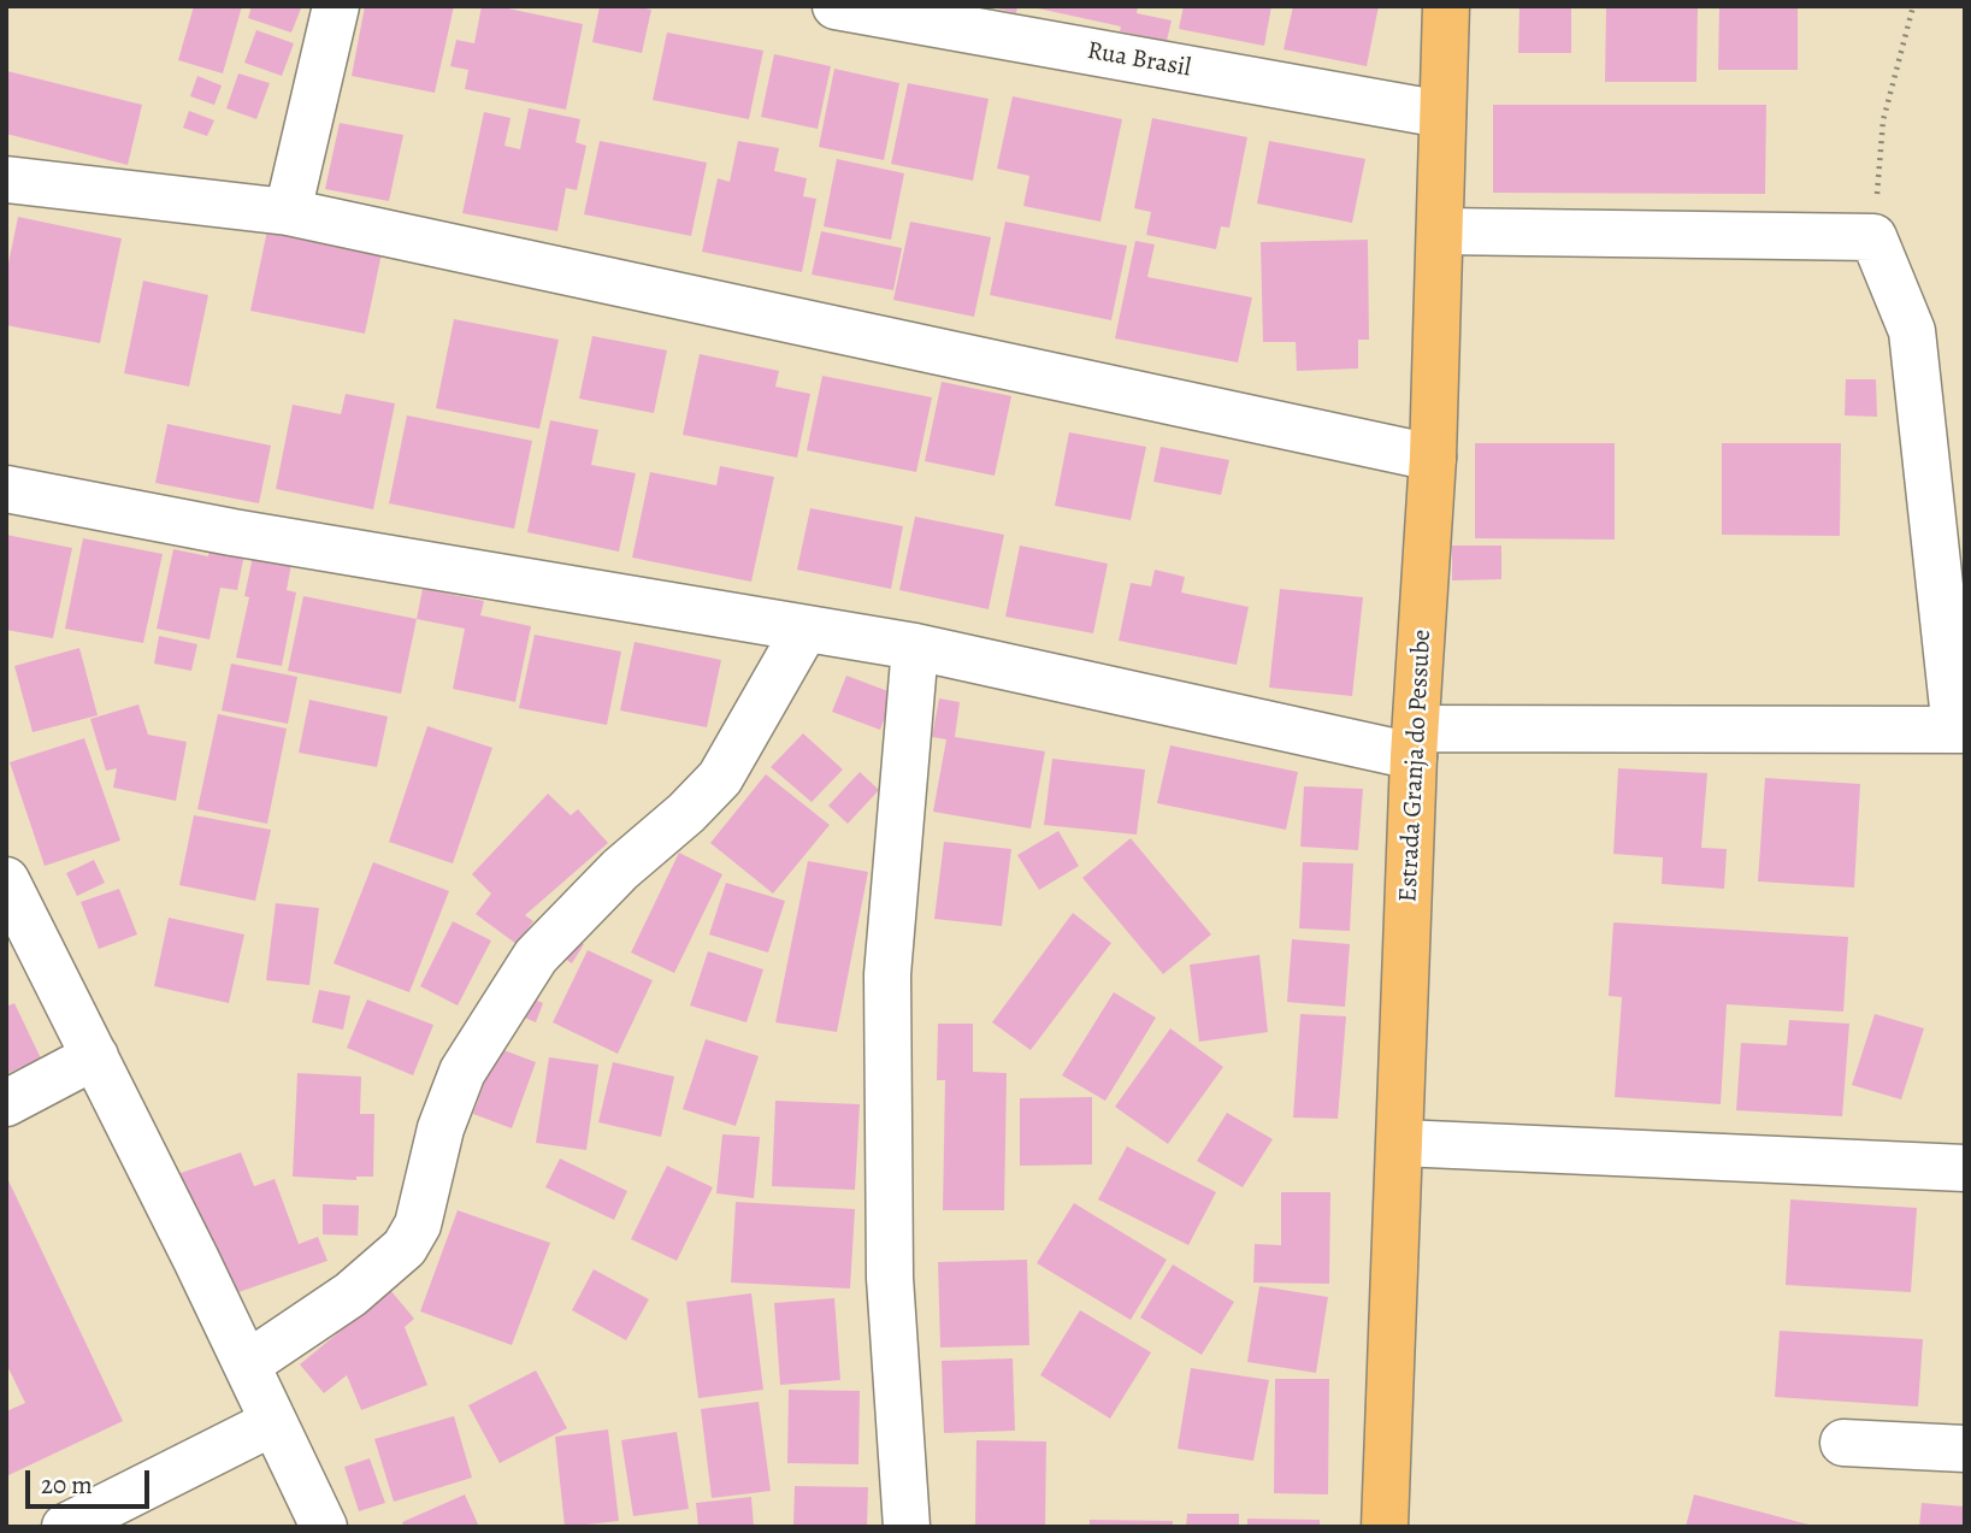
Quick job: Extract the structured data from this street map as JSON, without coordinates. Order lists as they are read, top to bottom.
{
  "streets": {
    "main road": ["Estrada Granja do Pessube"],
    "street": ["Rua Brasil"]
  },
  "crossings": [
    ["Rua Brasil", "Estrada Granja do Pessube"]
  ],
  "scale_bar": "20 m"
}
